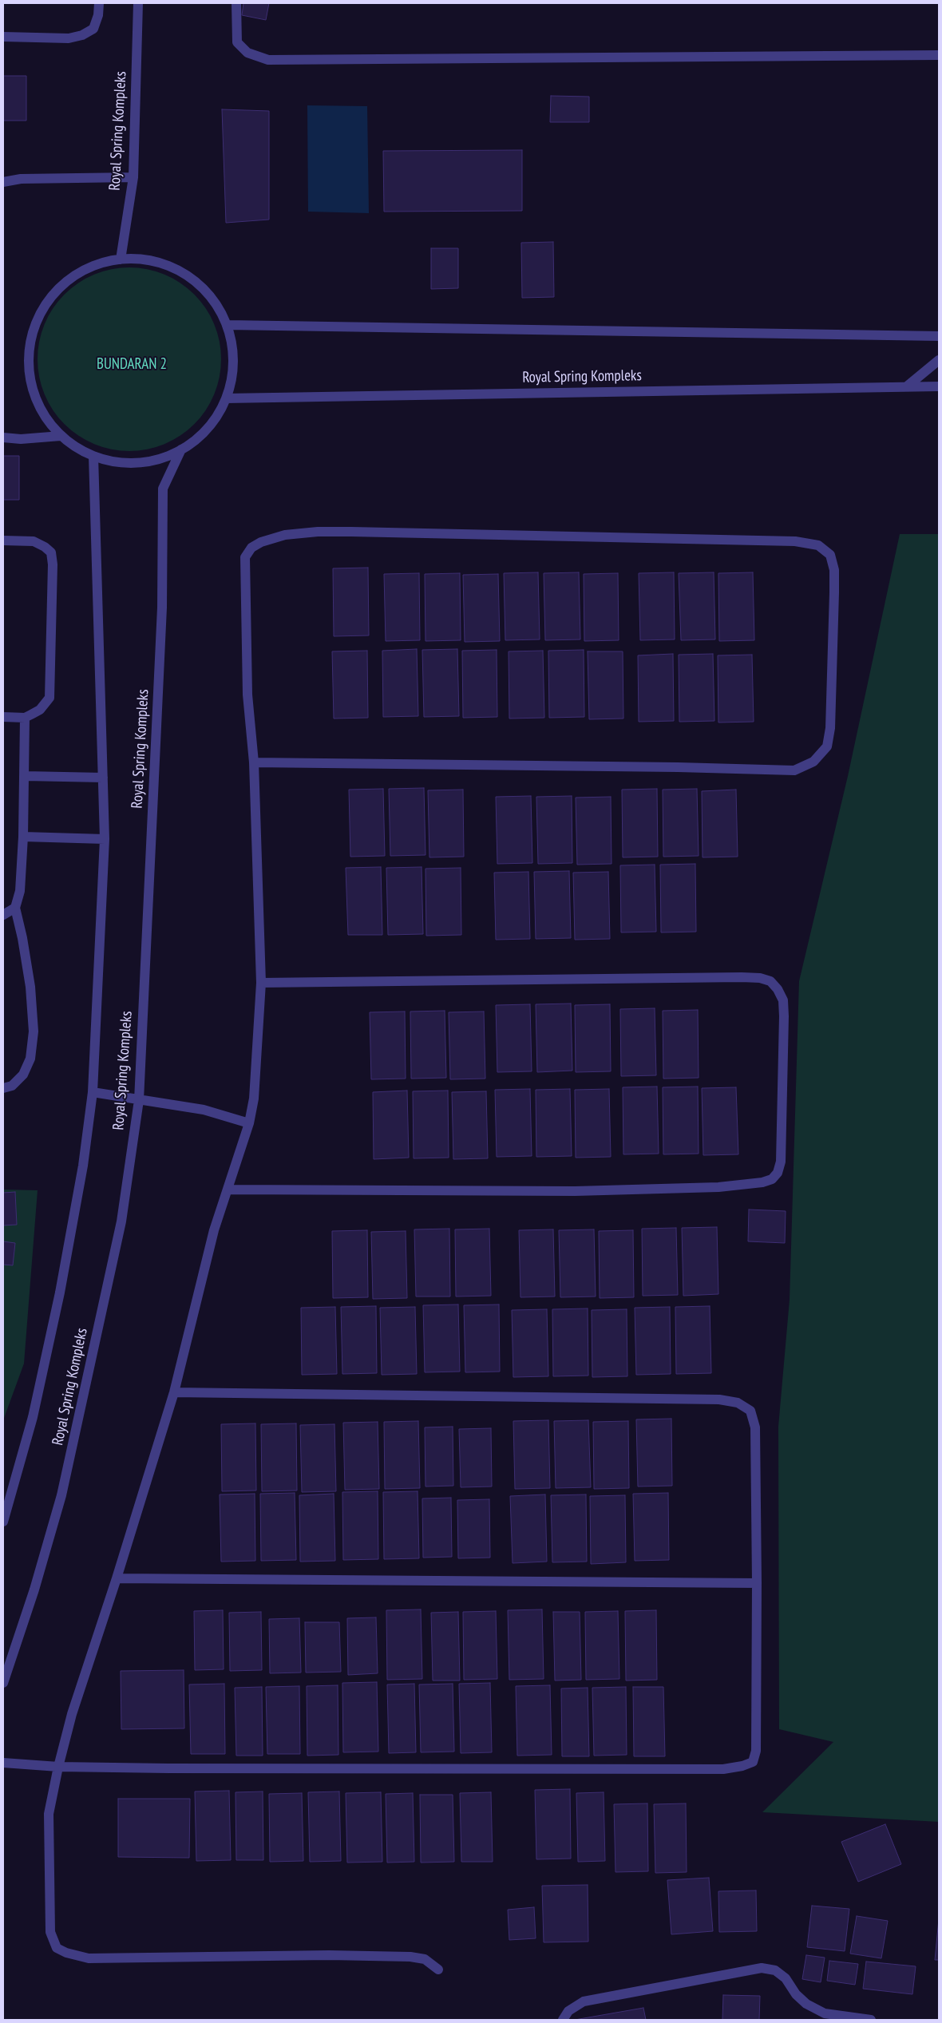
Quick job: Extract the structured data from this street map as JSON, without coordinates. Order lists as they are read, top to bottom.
{
  "streets": {
    "street": ["Royal Spring Kompleks"]
  },
  "parks": ["BUNDARAN 2"]
}
